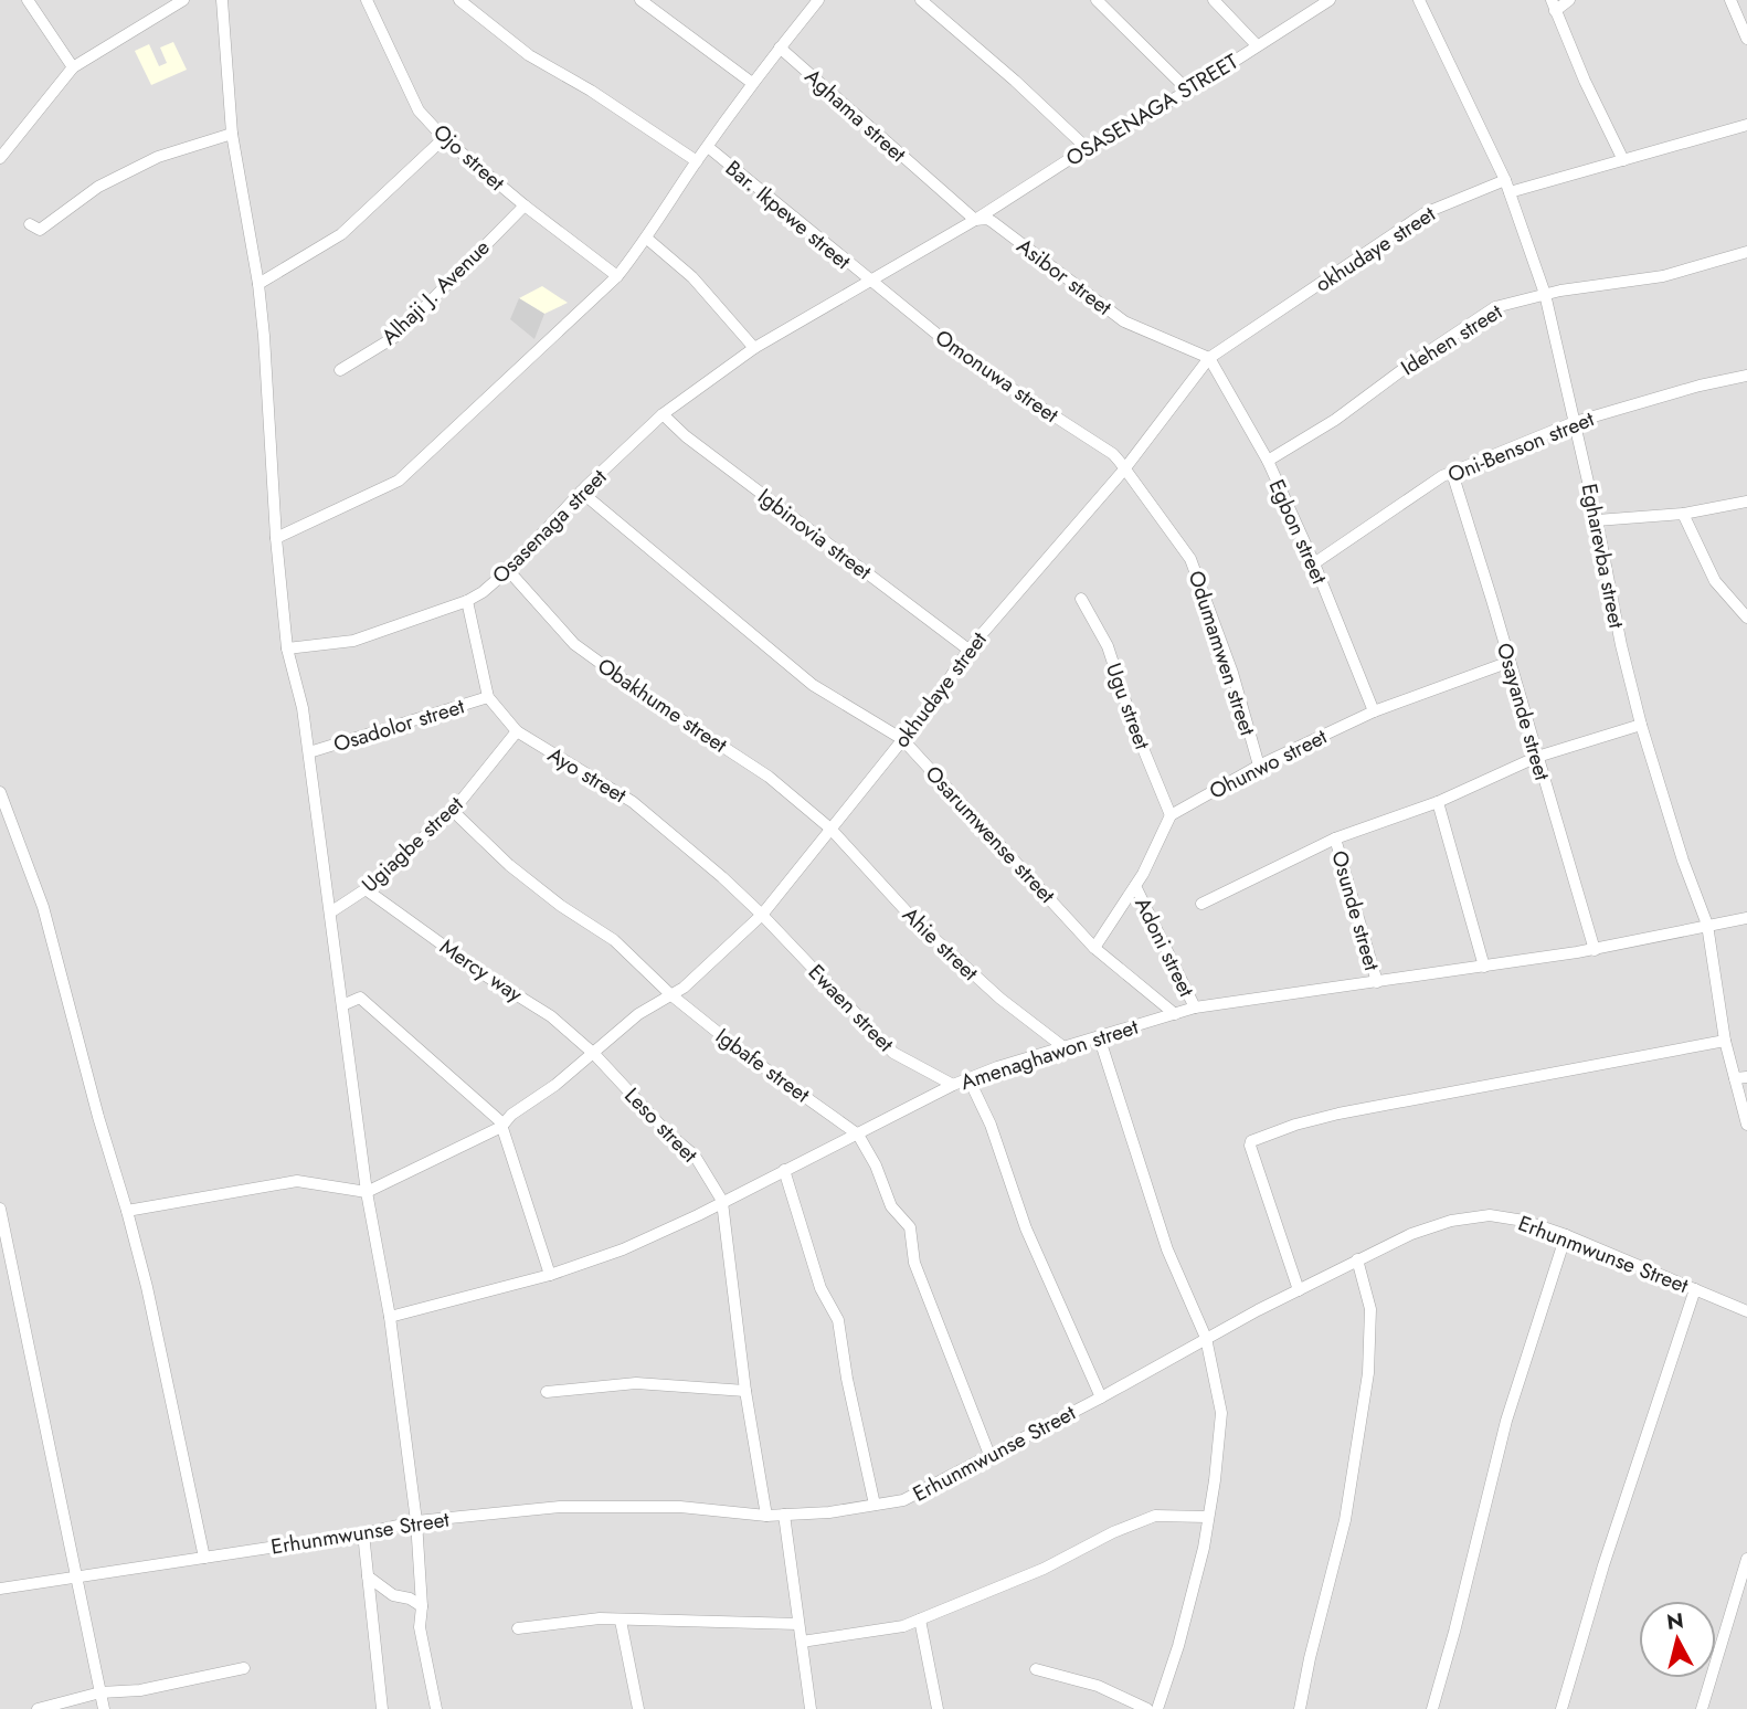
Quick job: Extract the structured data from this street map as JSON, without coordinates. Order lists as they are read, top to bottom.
{
  "streets": {
    "street": [
      "OSASENAGA STREET",
      "Aghama street",
      "Ojo street",
      "Bar. Ikpewe street",
      "okhudaye street",
      "Asibor street",
      "Alhaji J. Avenue",
      "Idehen street",
      "Omonuwa street",
      "Oni-Benson street",
      "Osasenaga street",
      "Egbon street",
      "Igbinovia street",
      "Egharevba street",
      "Odumamwen street",
      "Obakhume street",
      "Ugu street",
      "Osayande street",
      "Osadolor street",
      "Ohunwo street",
      "Ayo street",
      "Osarumwense street",
      "Ugiagbe street",
      "Osunde street",
      "Ahie street",
      "Adoni street",
      "Mercy way",
      "Ewaen street",
      "Amenaghawon street",
      "Igbafe street",
      "Leso street",
      "Erhunmwunse Street"
    ]
  },
  "crossings": [
    ["OSASENAGA STREET", "Bar. Ikpewe street"],
    ["OSASENAGA STREET", "Asibor street"],
    ["OSASENAGA STREET", "Omonuwa street"],
    ["OSASENAGA STREET", "Osasenaga street"],
    ["Aghama street", "Asibor street"],
    ["Ojo street", "Alhaji J. Avenue"],
    ["Bar. Ikpewe street", "Omonuwa street"],
    ["Bar. Ikpewe street", "Osasenaga street"],
    ["okhudaye street", "Asibor street"],
    ["okhudaye street", "Omonuwa street"],
    ["okhudaye street", "Egbon street"],
    ["okhudaye street", "Igbinovia street"],
    ["okhudaye street", "Egharevba street"],
    ["okhudaye street", "Odumamwen street"],
    ["okhudaye street", "Obakhume street"],
    ["okhudaye street", "Ayo street"],
    ["okhudaye street", "Osarumwense street"],
    ["okhudaye street", "Ahie street"],
    ["okhudaye street", "Mercy way"],
    ["okhudaye street", "Ewaen street"],
    ["okhudaye street", "Igbafe street"],
    ["okhudaye street", "Leso street"],
    ["Asibor street", "Egbon street"],
    ["Idehen street", "Egbon street"],
    ["Idehen street", "Egharevba street"],
    ["Omonuwa street", "Osasenaga street"],
    ["Omonuwa street", "Odumamwen street"],
    ["Oni-Benson street", "Egbon street"],
    ["Oni-Benson street", "Egharevba street"],
    ["Oni-Benson street", "Osayande street"],
    ["Osasenaga street", "Igbinovia street"],
    ["Osasenaga street", "Obakhume street"],
    ["Osasenaga street", "Ayo street"],
    ["Osasenaga street", "Osarumwense street"],
    ["Egbon street", "Ohunwo street"],
    ["Egharevba street", "Amenaghawon street"],
    ["Odumamwen street", "Ohunwo street"],
    ["Obakhume street", "Ahie street"],
    ["Ugu street", "Ohunwo street"],
    ["Osayande street", "Ohunwo street"],
    ["Osayande street", "Amenaghawon street"],
    ["Osadolor street", "Ayo street"],
    ["Ayo street", "Ugiagbe street"],
    ["Ayo street", "Ewaen street"],
    ["Osarumwense street", "Amenaghawon street"],
    ["Ugiagbe street", "Mercy way"],
    ["Ugiagbe street", "Igbafe street"],
    ["Osunde street", "Amenaghawon street"],
    ["Ahie street", "Amenaghawon street"],
    ["Adoni street", "Amenaghawon street"],
    ["Mercy way", "Leso street"],
    ["Ewaen street", "Amenaghawon street"],
    ["Amenaghawon street", "Igbafe street"],
    ["Amenaghawon street", "Leso street"]
  ],
  "north": "top"
}
